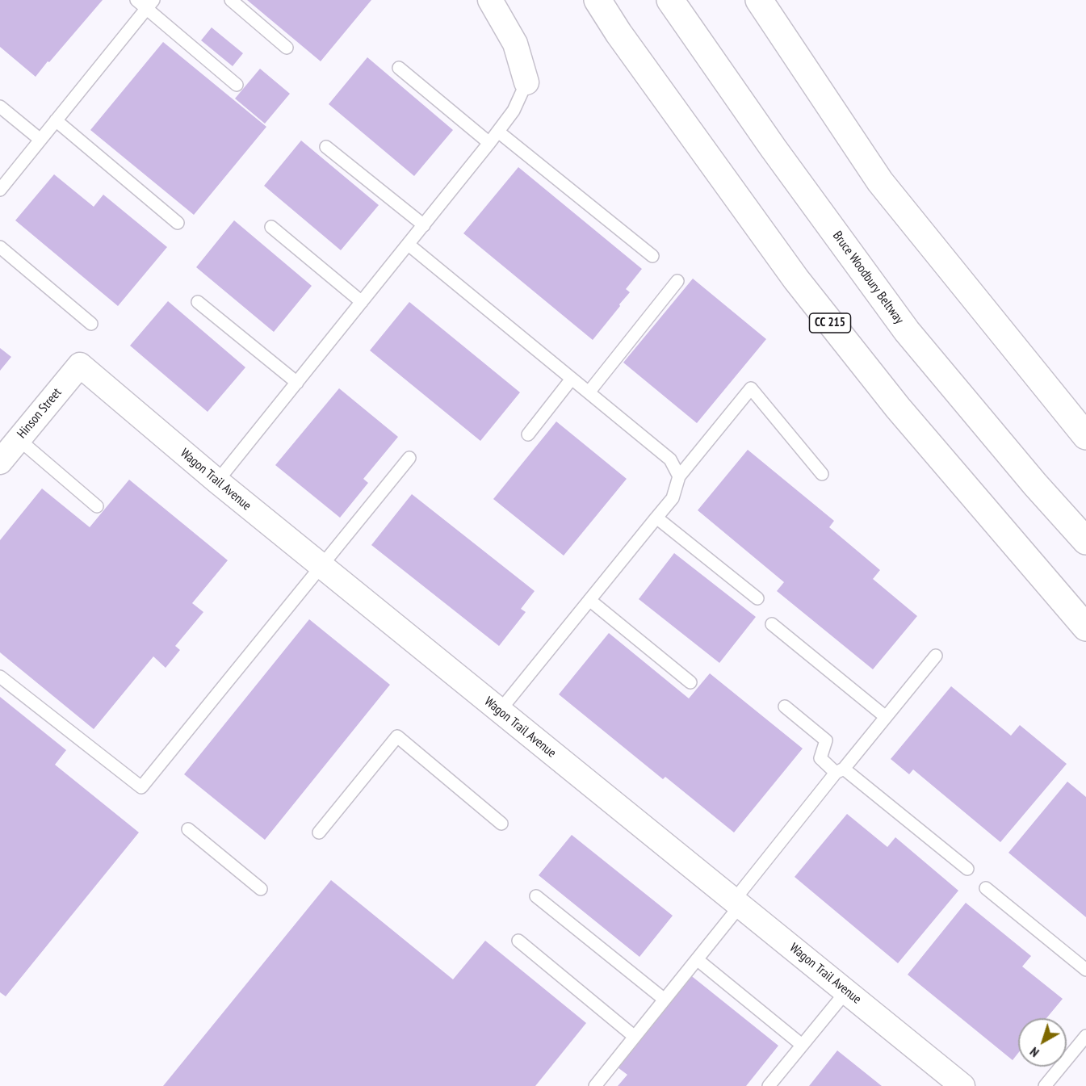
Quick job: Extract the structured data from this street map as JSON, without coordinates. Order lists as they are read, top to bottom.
{
  "streets": {
    "highway": ["Bruce Woodbury Beltway", "CC 215"],
    "street": ["Hinson Street", "Wagon Trail Avenue"]
  },
  "crossings": [
    ["Hinson Street", "Wagon Trail Avenue"]
  ],
  "north": "bottom left"
}
